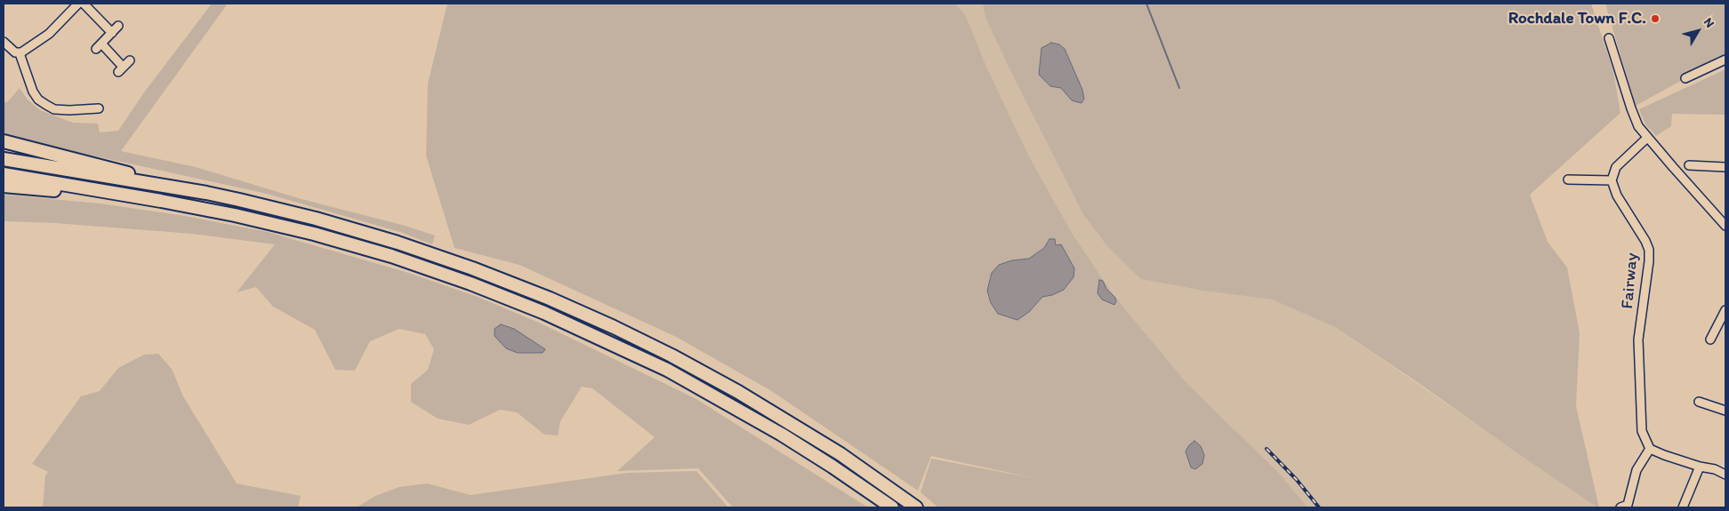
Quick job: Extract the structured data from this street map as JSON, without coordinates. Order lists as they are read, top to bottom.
{
  "streets": {
    "street": ["Fairway"]
  },
  "places": ["Rochdale Town F.C."],
  "north": "top right"
}
